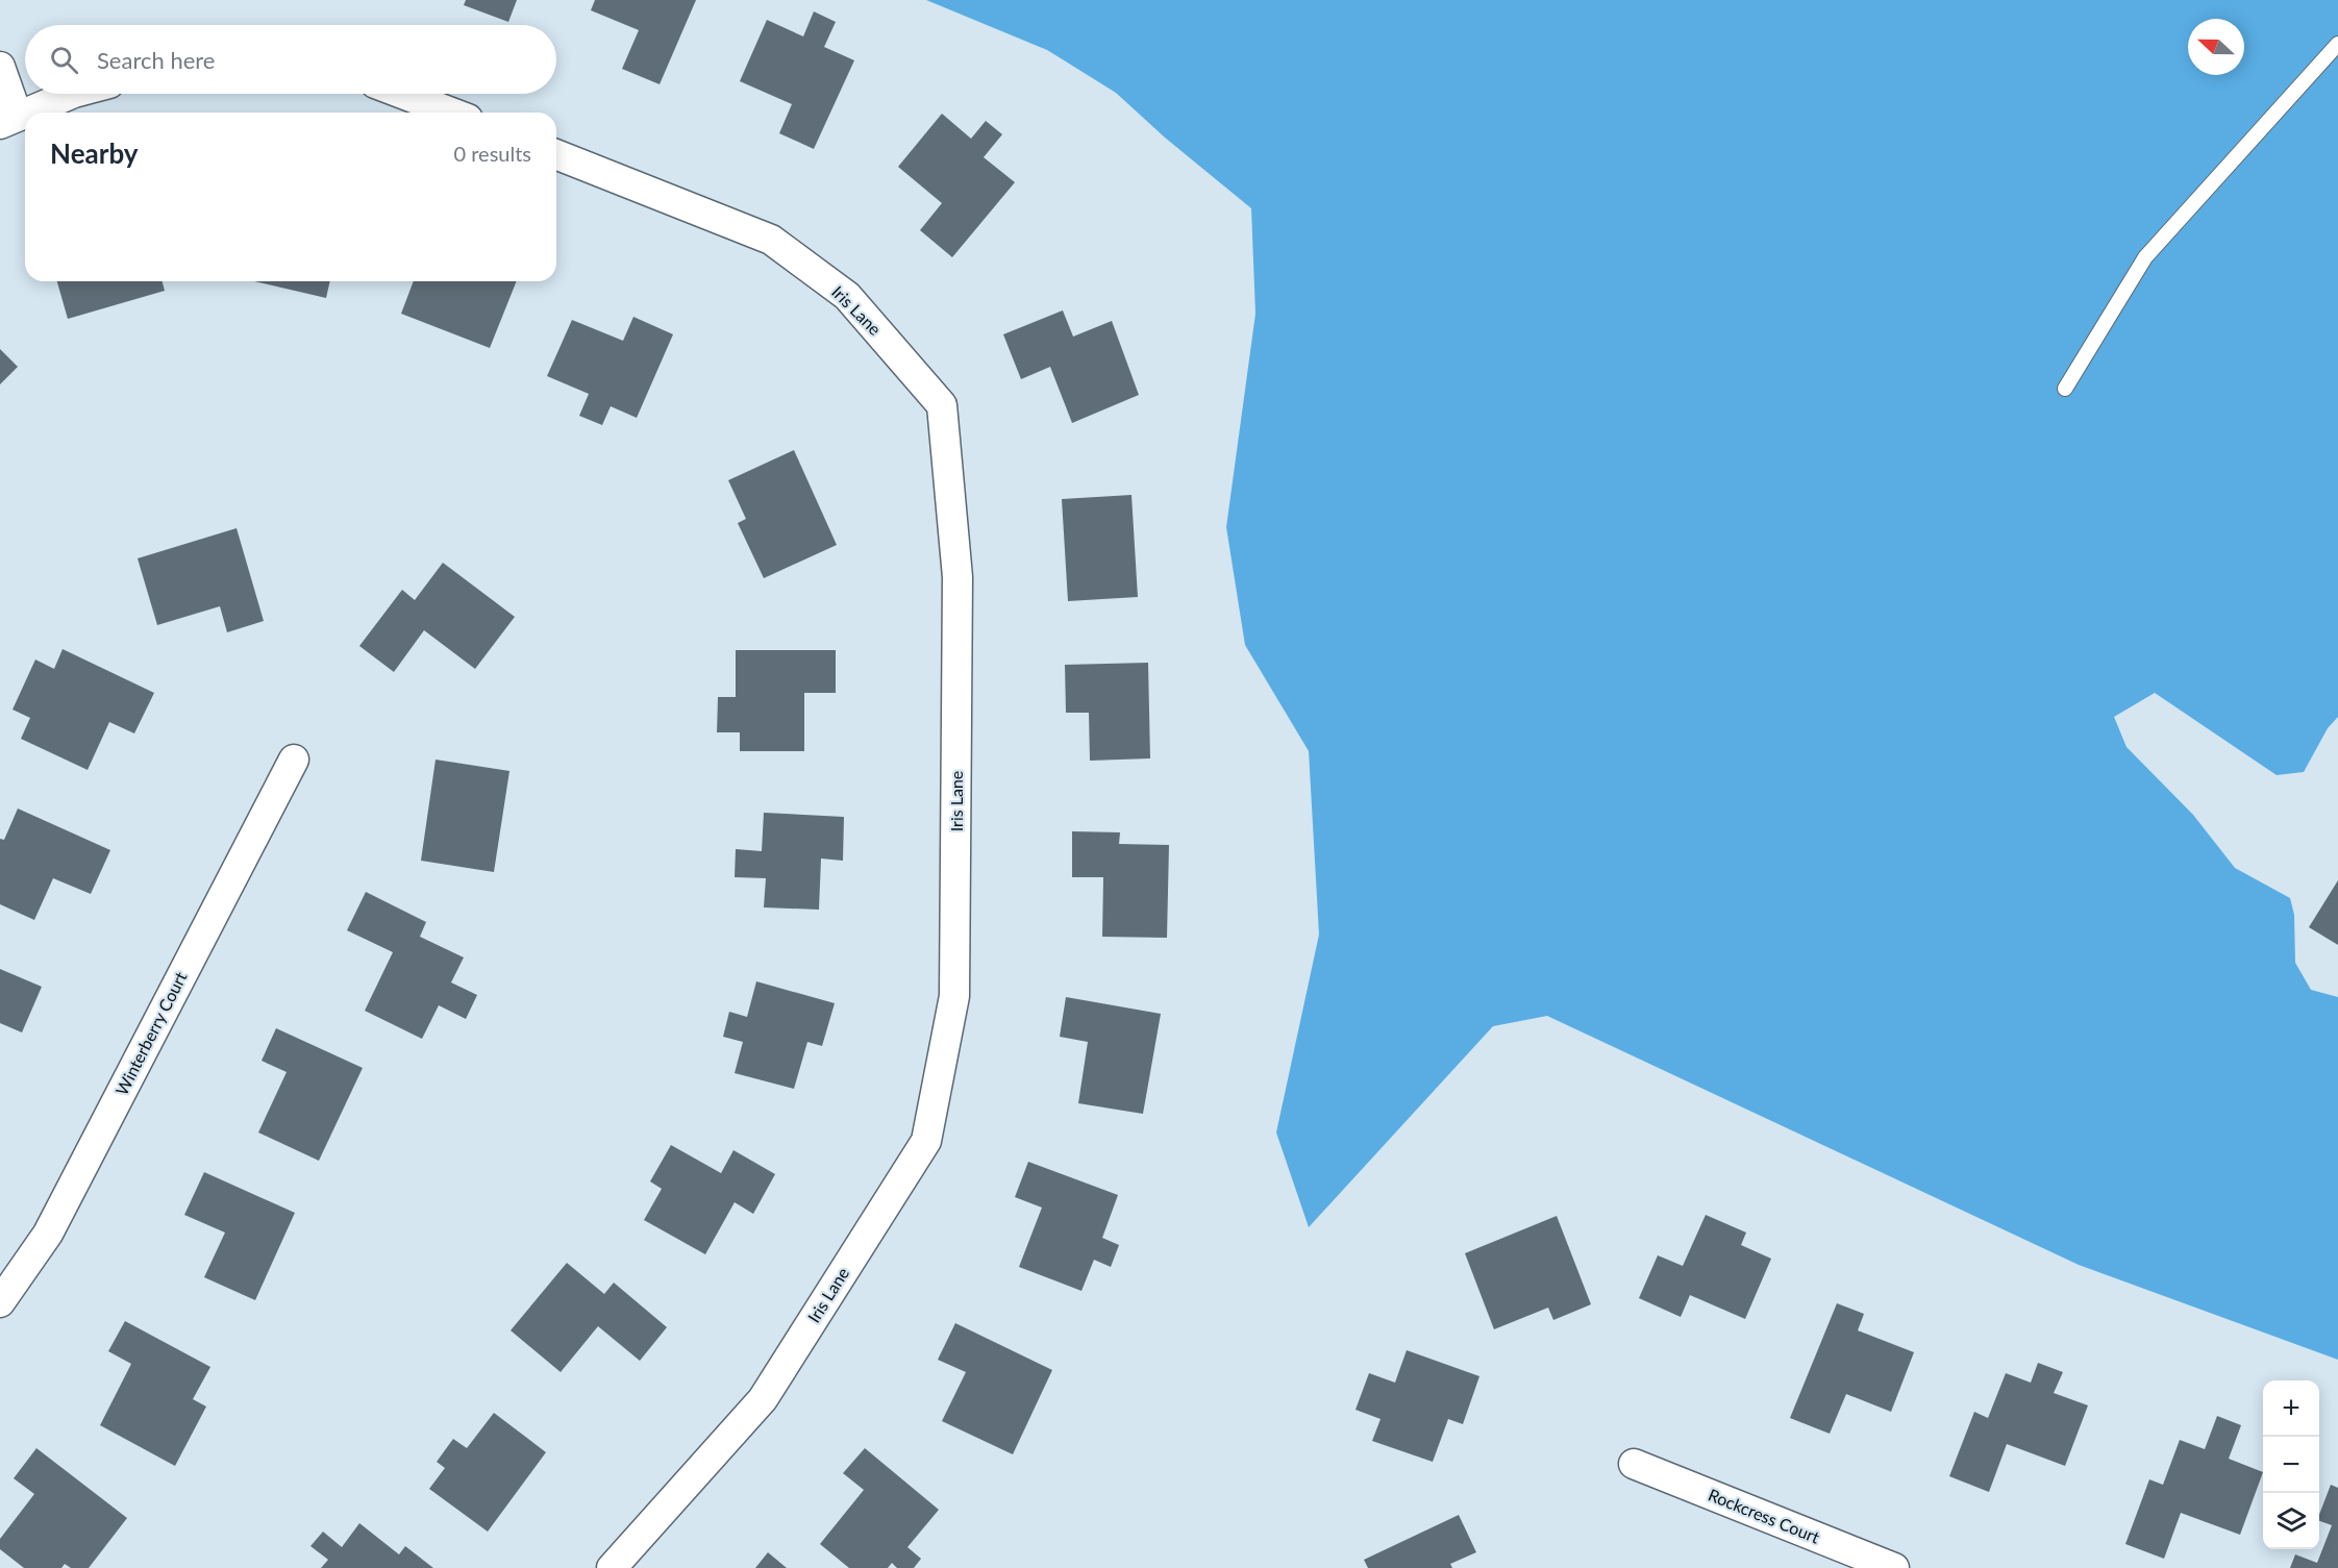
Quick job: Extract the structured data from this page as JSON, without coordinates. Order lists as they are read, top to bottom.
{
  "streets": {
    "street": ["Iris Lane", "Winterberry Court", "Rockcress Court"]
  },
  "north": "left",
  "page": {
    "search": "Search here",
    "heading": ["Nearby", "0 results"],
    "map_buttons": ["+", "−"]
  }
}
